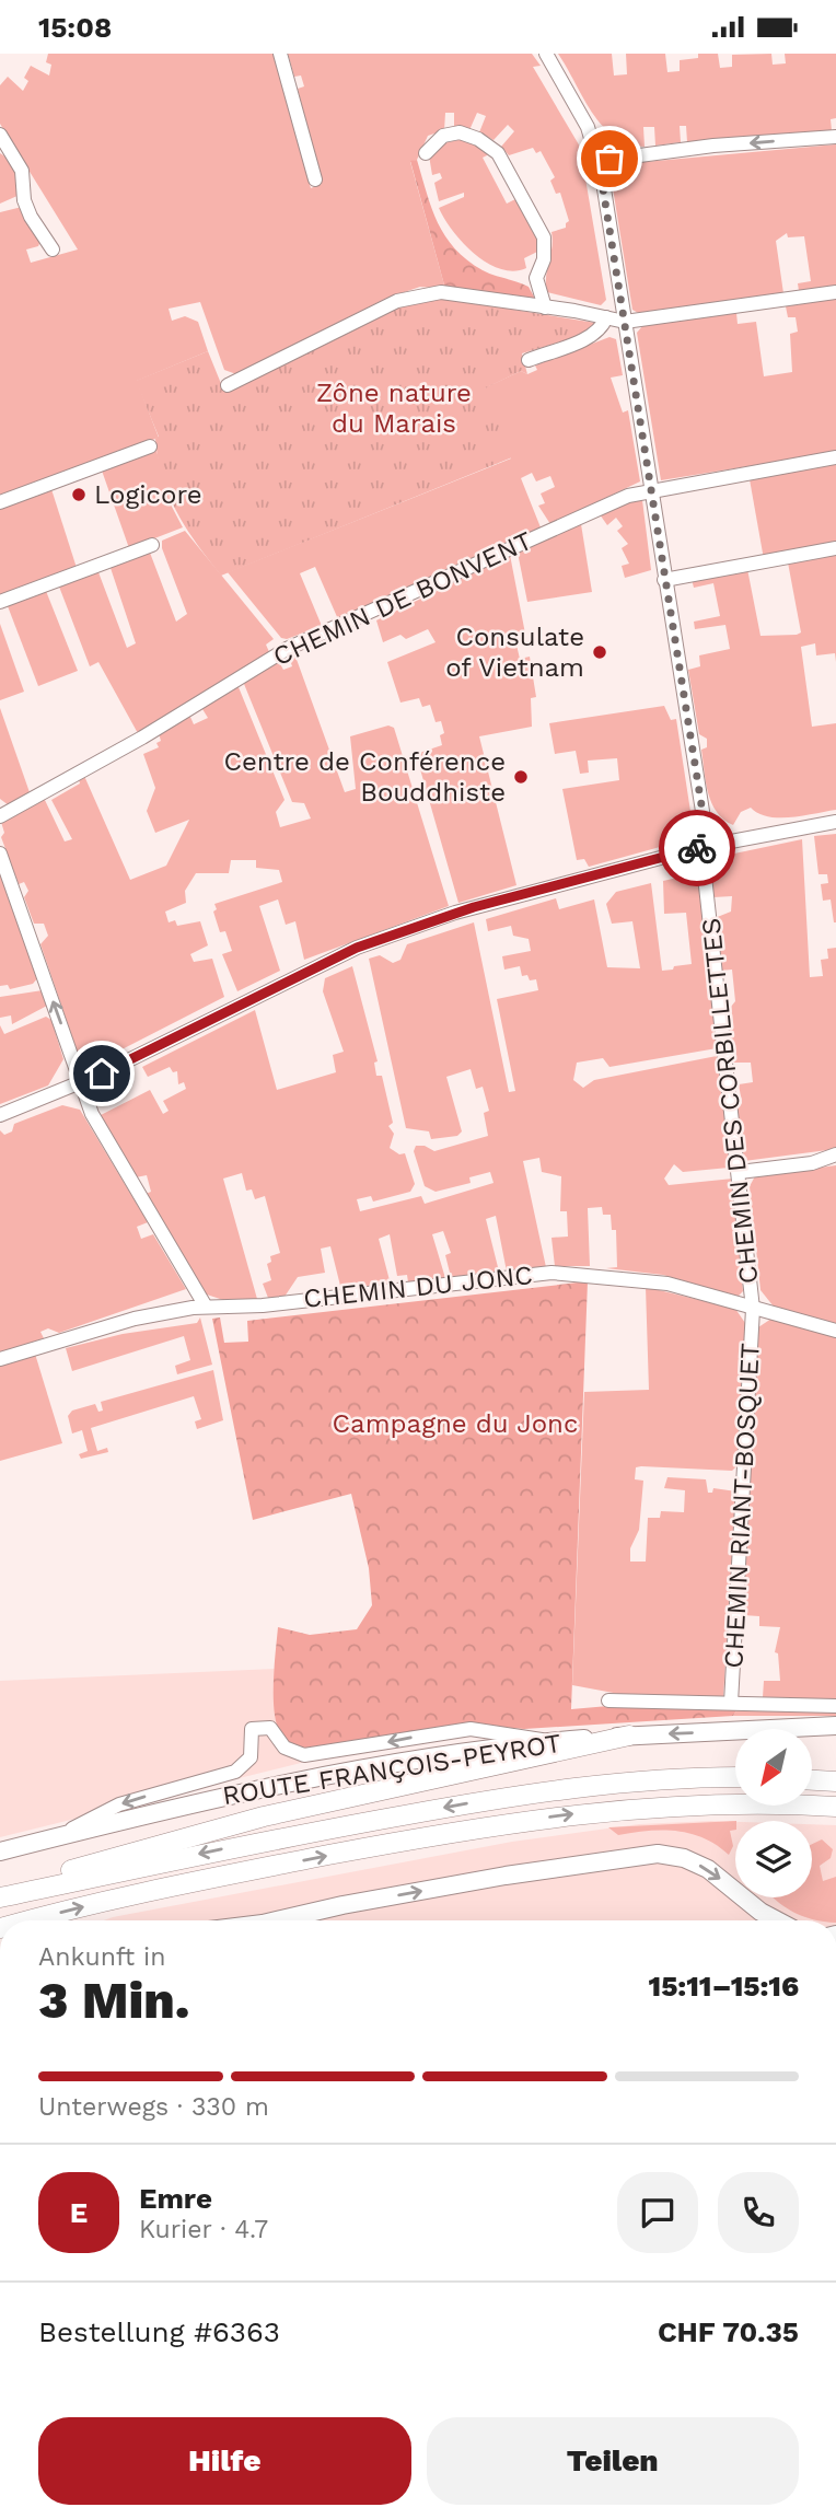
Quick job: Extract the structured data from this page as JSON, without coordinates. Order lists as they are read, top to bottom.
{
  "streets": {
    "main road": ["ROUTE FRANÇOIS-PEYROT"],
    "street": [
      "CHEMIN DE BONVENT",
      "CHEMIN DES CORBILLETTES",
      "CHEMIN DU JONC",
      "CHEMIN RIANT-BOSQUET"
    ]
  },
  "crossings": [
    ["CHEMIN DE BONVENT", "CHEMIN DES CORBILLETTES"],
    ["CHEMIN DES CORBILLETTES", "CHEMIN DU JONC"],
    ["CHEMIN DES CORBILLETTES", "CHEMIN RIANT-BOSQUET"],
    ["CHEMIN DU JONC", "CHEMIN RIANT-BOSQUET"]
  ],
  "parks": ["Zône nature du Marais", "Campagne du Jonc"],
  "places": ["Logicore", "Consulate of Vietnam", "Centre de Conférence Bouddhiste"],
  "north": "bottom left",
  "page": {
    "status": "15:08",
    "heading": ["3 Min.", "Ankunft in", "15:11–15:16"],
    "panel": [
      "Emre",
      "Kurier · 4.7",
      "Bestellung #6363",
      "CHF 70.35"
    ],
    "bar": "Unterwegs · 330 m",
    "round": "E",
    "buttons": ["Hilfe", "Teilen"]
  }
}
